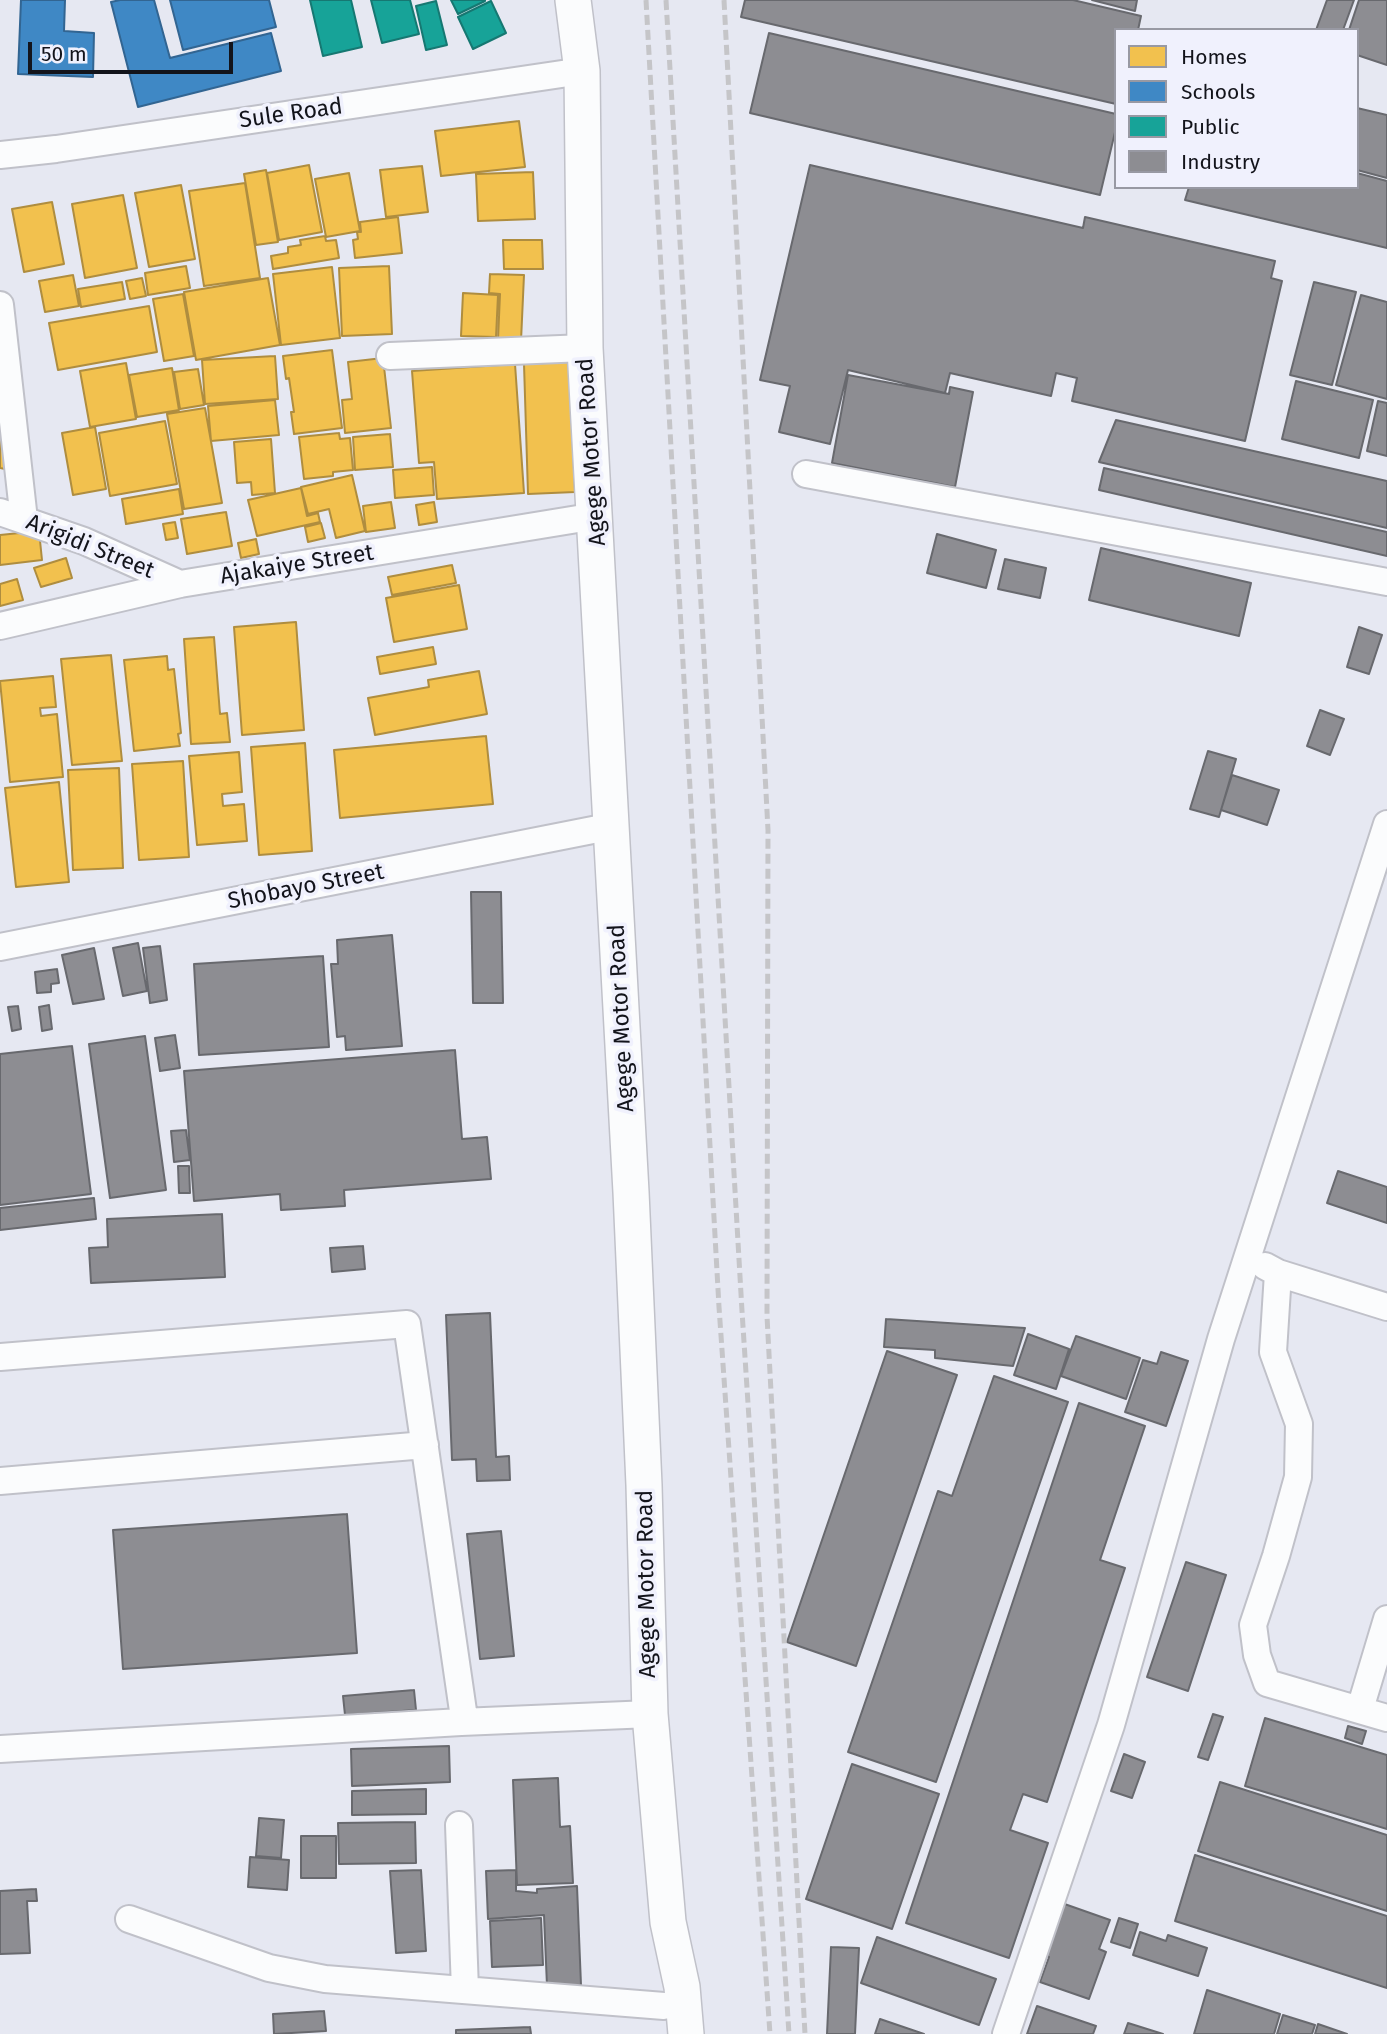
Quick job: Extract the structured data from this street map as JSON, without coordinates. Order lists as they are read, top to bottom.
{
  "streets": {
    "main road": ["Agege Motor Road"],
    "street": [
      "Sule Road",
      "Arigidi Street",
      "Ajakaiye Street",
      "Shobayo Street"
    ]
  },
  "crossings": [
    ["Sule Road", "Agege Motor Road"],
    ["Agege Motor Road", "Ajakaiye Street"],
    ["Agege Motor Road", "Shobayo Street"],
    ["Arigidi Street", "Ajakaiye Street"]
  ],
  "legend": [
    "Homes",
    "Schools",
    "Public",
    "Industry"
  ],
  "scale_bar": "50 m"
}
